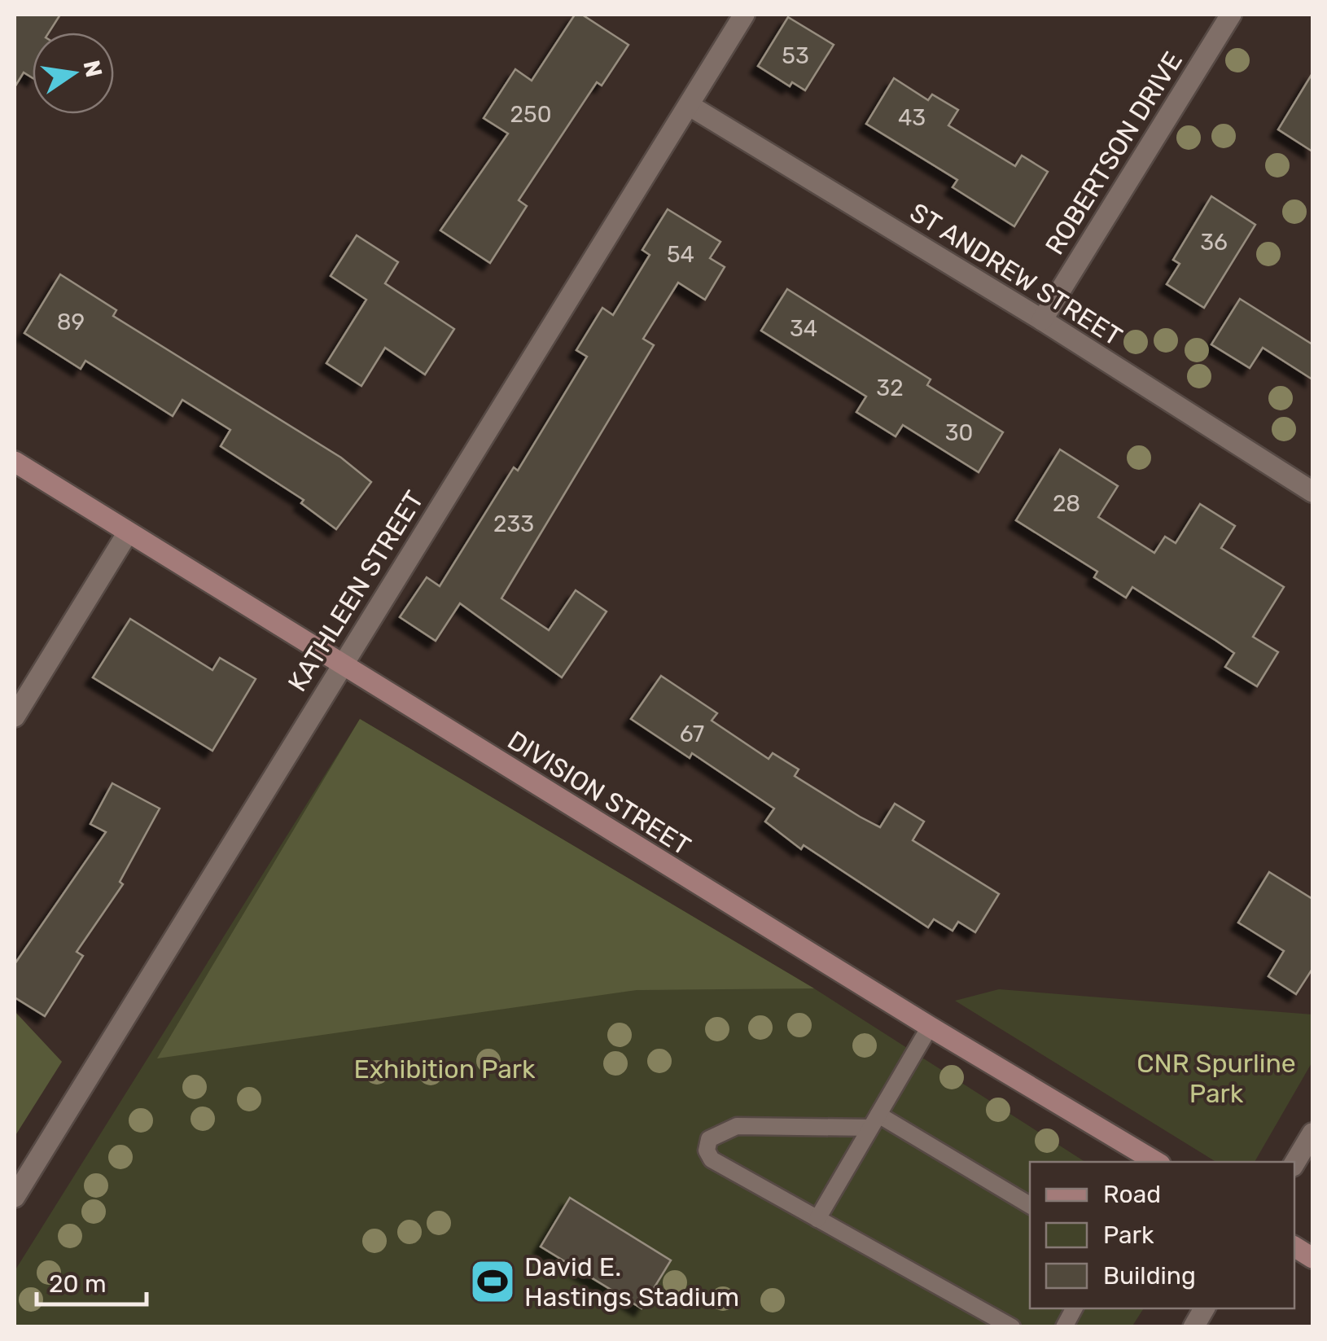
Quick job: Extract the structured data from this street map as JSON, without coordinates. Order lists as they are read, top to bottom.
{
  "streets": {
    "street": [
      "ROBERTSON DRIVE",
      "ST ANDREW STREET",
      "KATHLEEN STREET",
      "DIVISION STREET"
    ]
  },
  "crossings": [
    ["ROBERTSON DRIVE", "ST ANDREW STREET"],
    ["ST ANDREW STREET", "KATHLEEN STREET"],
    ["KATHLEEN STREET", "DIVISION STREET"]
  ],
  "parks": ["CNR Spurline Park", "Exhibition Park"],
  "places": {
    "sports": ["David E. Hastings Stadium"]
  },
  "house_numbers": [
    "53",
    "250",
    "43",
    "36",
    "54",
    "89",
    "34",
    "32",
    "30",
    "28",
    "233",
    "67"
  ],
  "legend": ["Road", "Park", "Building"],
  "scale_bar": "20 m",
  "north": "right"
}
